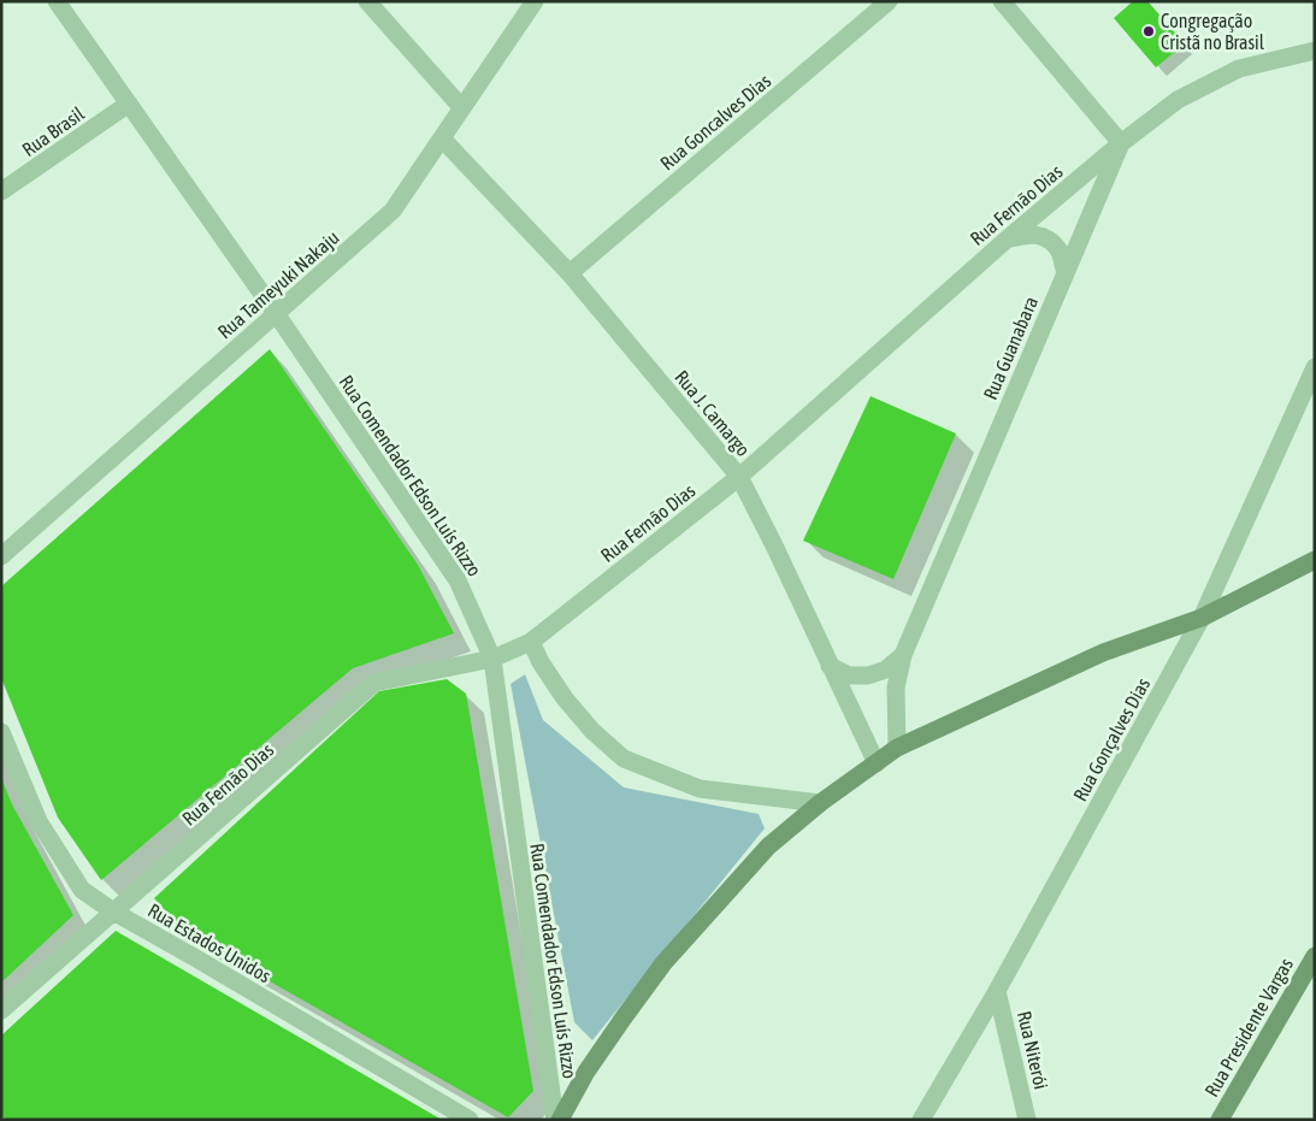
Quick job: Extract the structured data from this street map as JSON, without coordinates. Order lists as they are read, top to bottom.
{
  "streets": {
    "main road": ["Rua Presidente Vargas"],
    "street": [
      "Rua Goncalves Dias",
      "Rua Brasil",
      "Rua Fernão Dias",
      "Rua Tameyuki Nakaju",
      "Rua Guanabara",
      "Rua J. Camargo",
      "Rua Comendador Edson Luís Rizzo",
      "Rua Gonçalves Dias",
      "Rua Estados Unidos",
      "Rua Niterói"
    ]
  },
  "crossings": [
    ["Rua Goncalves Dias", "Rua J. Camargo"],
    ["Rua Brasil", "Rua Comendador Edson Luís Rizzo"],
    ["Rua Fernão Dias", "Rua Guanabara"],
    ["Rua Fernão Dias", "Rua J. Camargo"],
    ["Rua Fernão Dias", "Rua Comendador Edson Luís Rizzo"],
    ["Rua Fernão Dias", "Rua Estados Unidos"],
    ["Rua Tameyuki Nakaju", "Rua J. Camargo"],
    ["Rua Tameyuki Nakaju", "Rua Comendador Edson Luís Rizzo"],
    ["Rua Gonçalves Dias", "Rua Niterói"]
  ],
  "places": ["Congregação Cristã no Brasil"]
}
